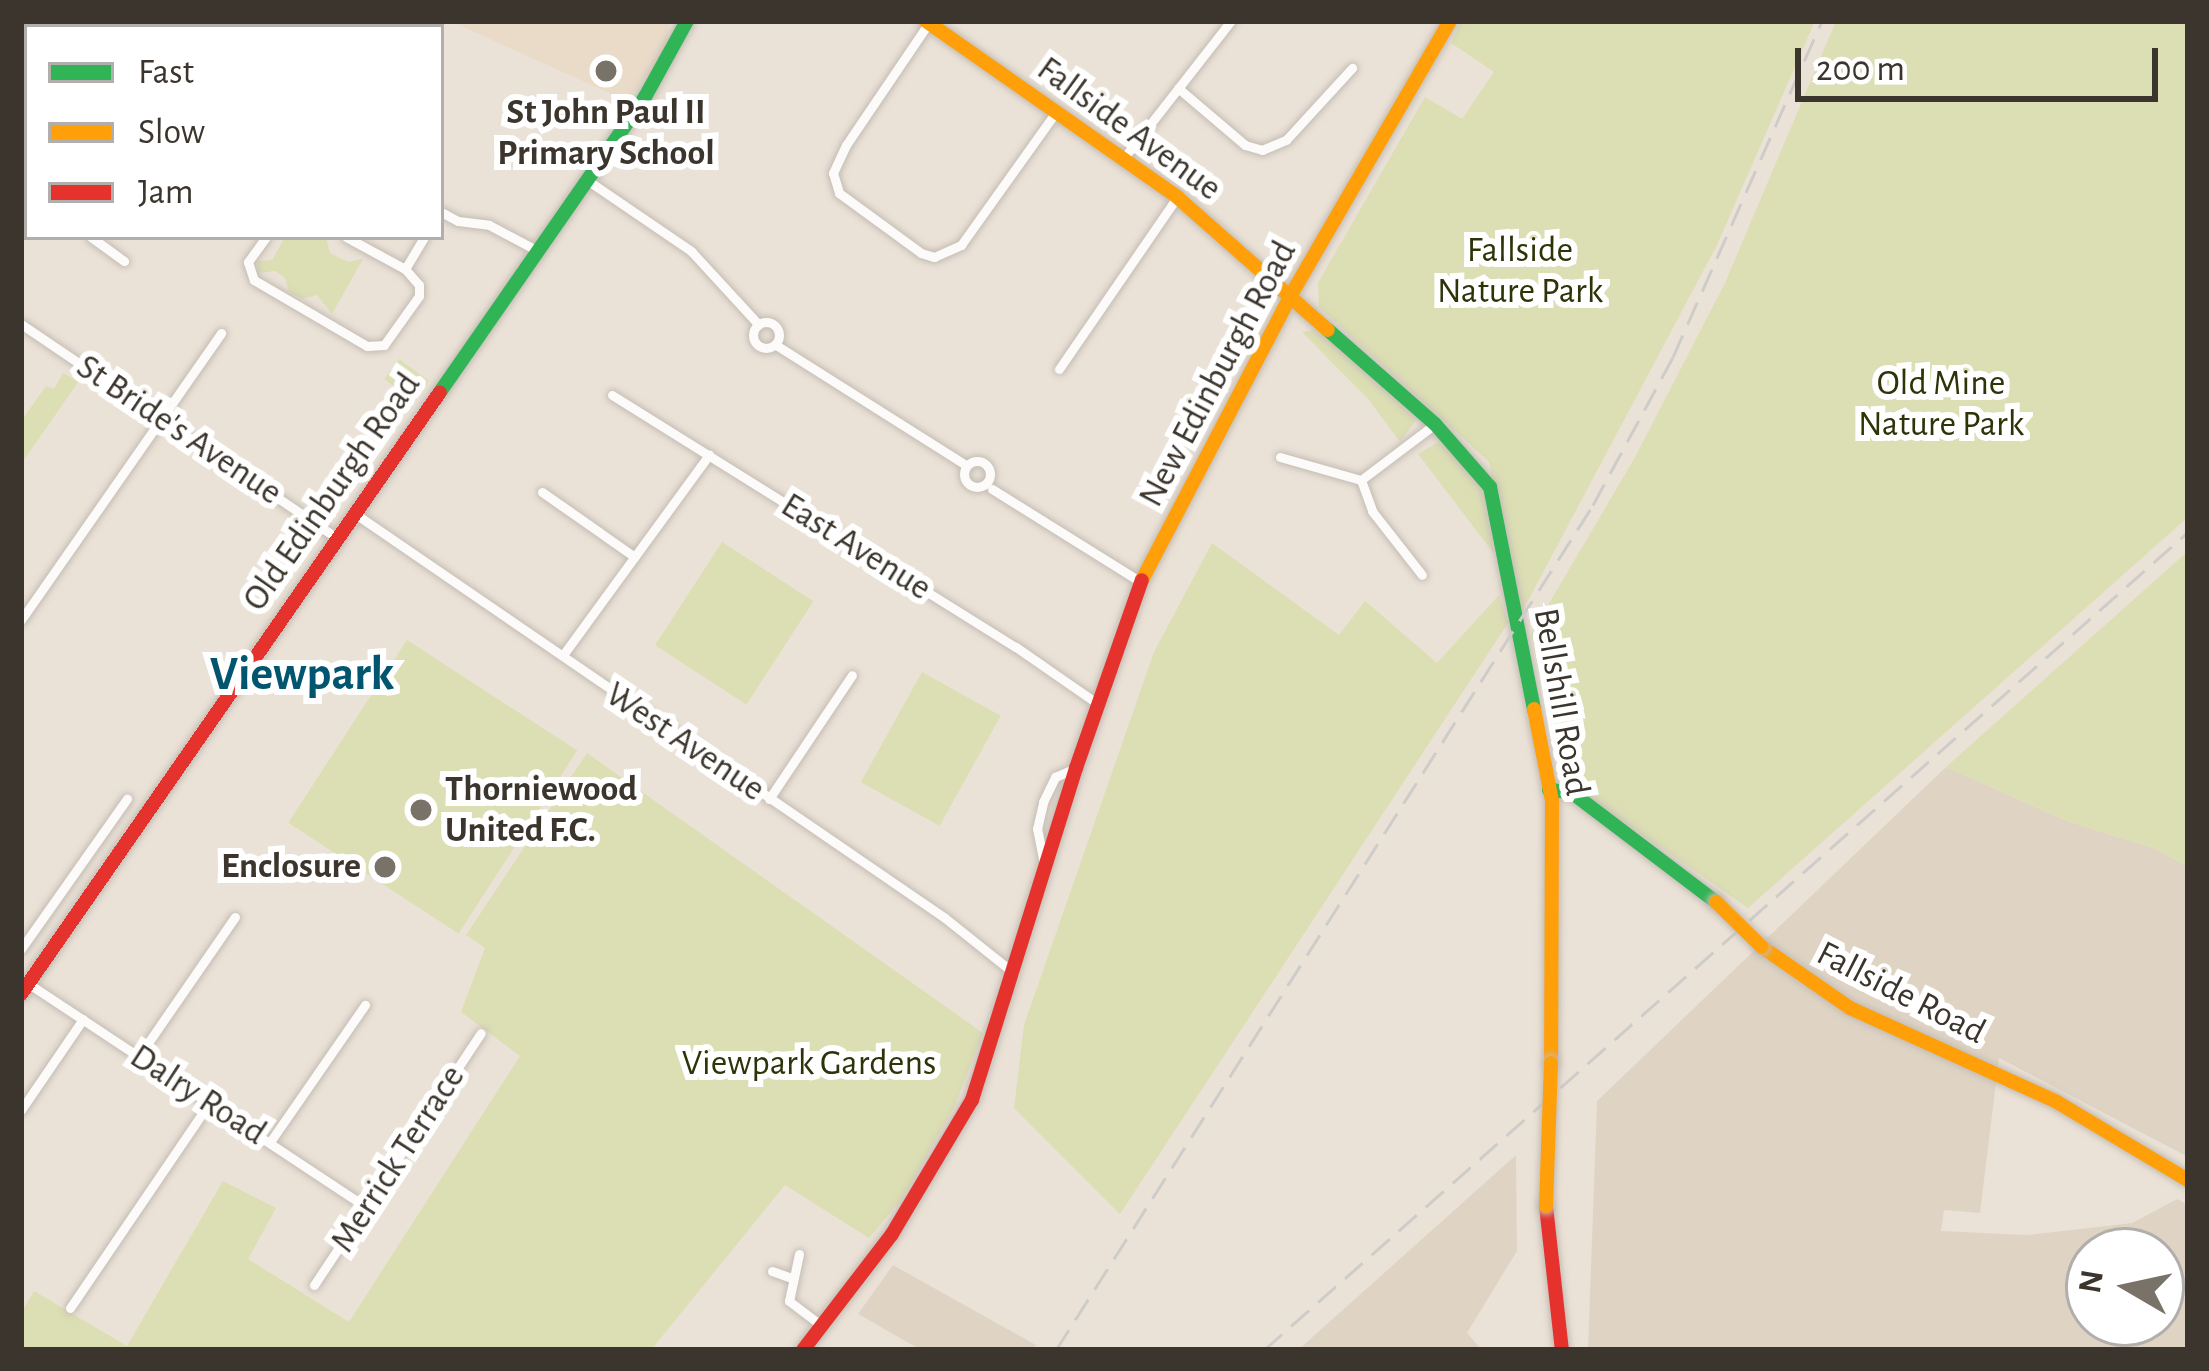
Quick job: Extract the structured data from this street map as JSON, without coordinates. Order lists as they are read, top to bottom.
{
  "streets": {
    "main road": [
      "Fallside Avenue",
      "New Edinburgh Road",
      "Old Edinburgh Road",
      "Bellshill Road",
      "Fallside Road"
    ],
    "street": [
      "St Bride's Avenue",
      "East Avenue",
      "West Avenue",
      "Dalry Road",
      "Merrick Terrace"
    ]
  },
  "crossings": [
    ["Fallside Avenue", "New Edinburgh Road"],
    ["Fallside Avenue", "Bellshill Road"],
    ["New Edinburgh Road", "East Avenue"],
    ["New Edinburgh Road", "Bellshill Road"],
    ["New Edinburgh Road", "West Avenue"],
    ["St Bride's Avenue", "Old Edinburgh Road"],
    ["Old Edinburgh Road", "West Avenue"],
    ["Old Edinburgh Road", "Dalry Road"],
    ["Bellshill Road", "Fallside Road"],
    ["Dalry Road", "Merrick Terrace"]
  ],
  "districts": ["Viewpark"],
  "parks": ["Fallside Nature Park", "Old Mine Nature Park", "Viewpark Gardens"],
  "places": ["St John Paul II Primary School", "Thorniewood United F.C.", "Enclosure"],
  "legend": ["Fast", "Slow", "Jam"],
  "scale_bar": "200 m",
  "north": "left"
}
